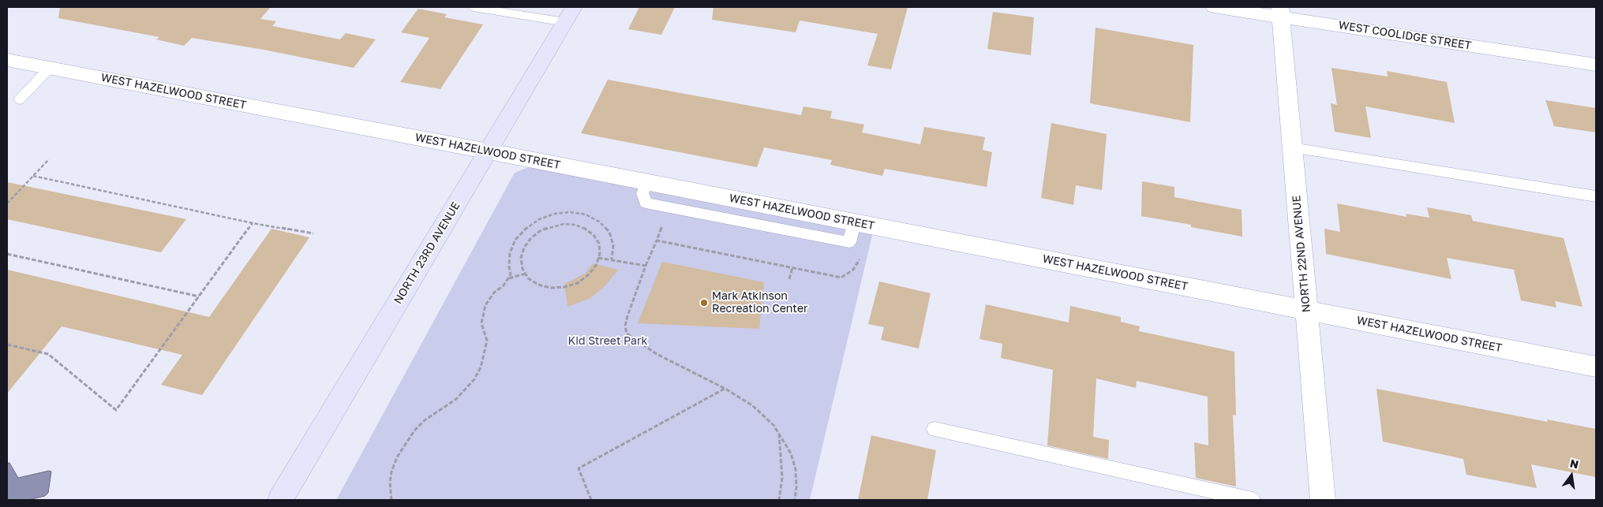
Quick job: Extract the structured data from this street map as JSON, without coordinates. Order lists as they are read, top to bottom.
{
  "streets": {
    "street": [
      "WEST COOLIDGE STREET",
      "WEST HAZELWOOD STREET",
      "NORTH 23RD AVENUE",
      "NORTH 22ND AVENUE"
    ]
  },
  "crossings": [
    ["WEST COOLIDGE STREET", "NORTH 22ND AVENUE"],
    ["WEST HAZELWOOD STREET", "NORTH 23RD AVENUE"],
    ["WEST HAZELWOOD STREET", "NORTH 22ND AVENUE"]
  ],
  "parks": ["Kid Street Park"],
  "places": ["Mark Atkinson Recreation Center"],
  "north": "top"
}
